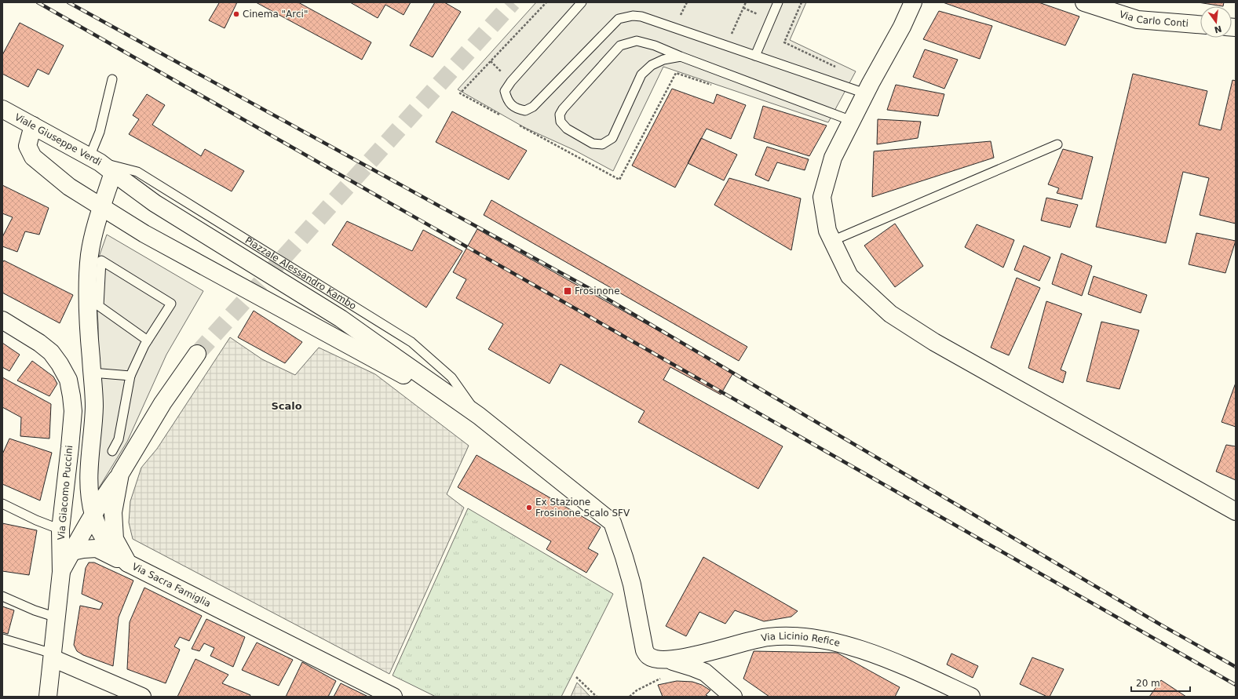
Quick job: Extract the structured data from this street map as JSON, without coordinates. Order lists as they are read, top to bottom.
{
  "streets": {
    "street": [
      "Via Carlo Conti",
      "Viale Giuseppe Verdi",
      "Piazzale Alessandro Kambo",
      "Via Giacomo Puccini",
      "Via Sacra Famiglia",
      "Via Licinio Refice"
    ]
  },
  "crossings": [
    ["Viale Giuseppe Verdi", "Piazzale Alessandro Kambo"],
    ["Piazzale Alessandro Kambo", "Via Licinio Refice"]
  ],
  "districts": ["Scalo"],
  "places": {
    "other": ["Cinema \"Arci\"", "Ex Stazione Frosinone Scalo SFV"],
    "transit": ["Frosinone"]
  },
  "scale_bar": "20 m",
  "north": "bottom"
}
